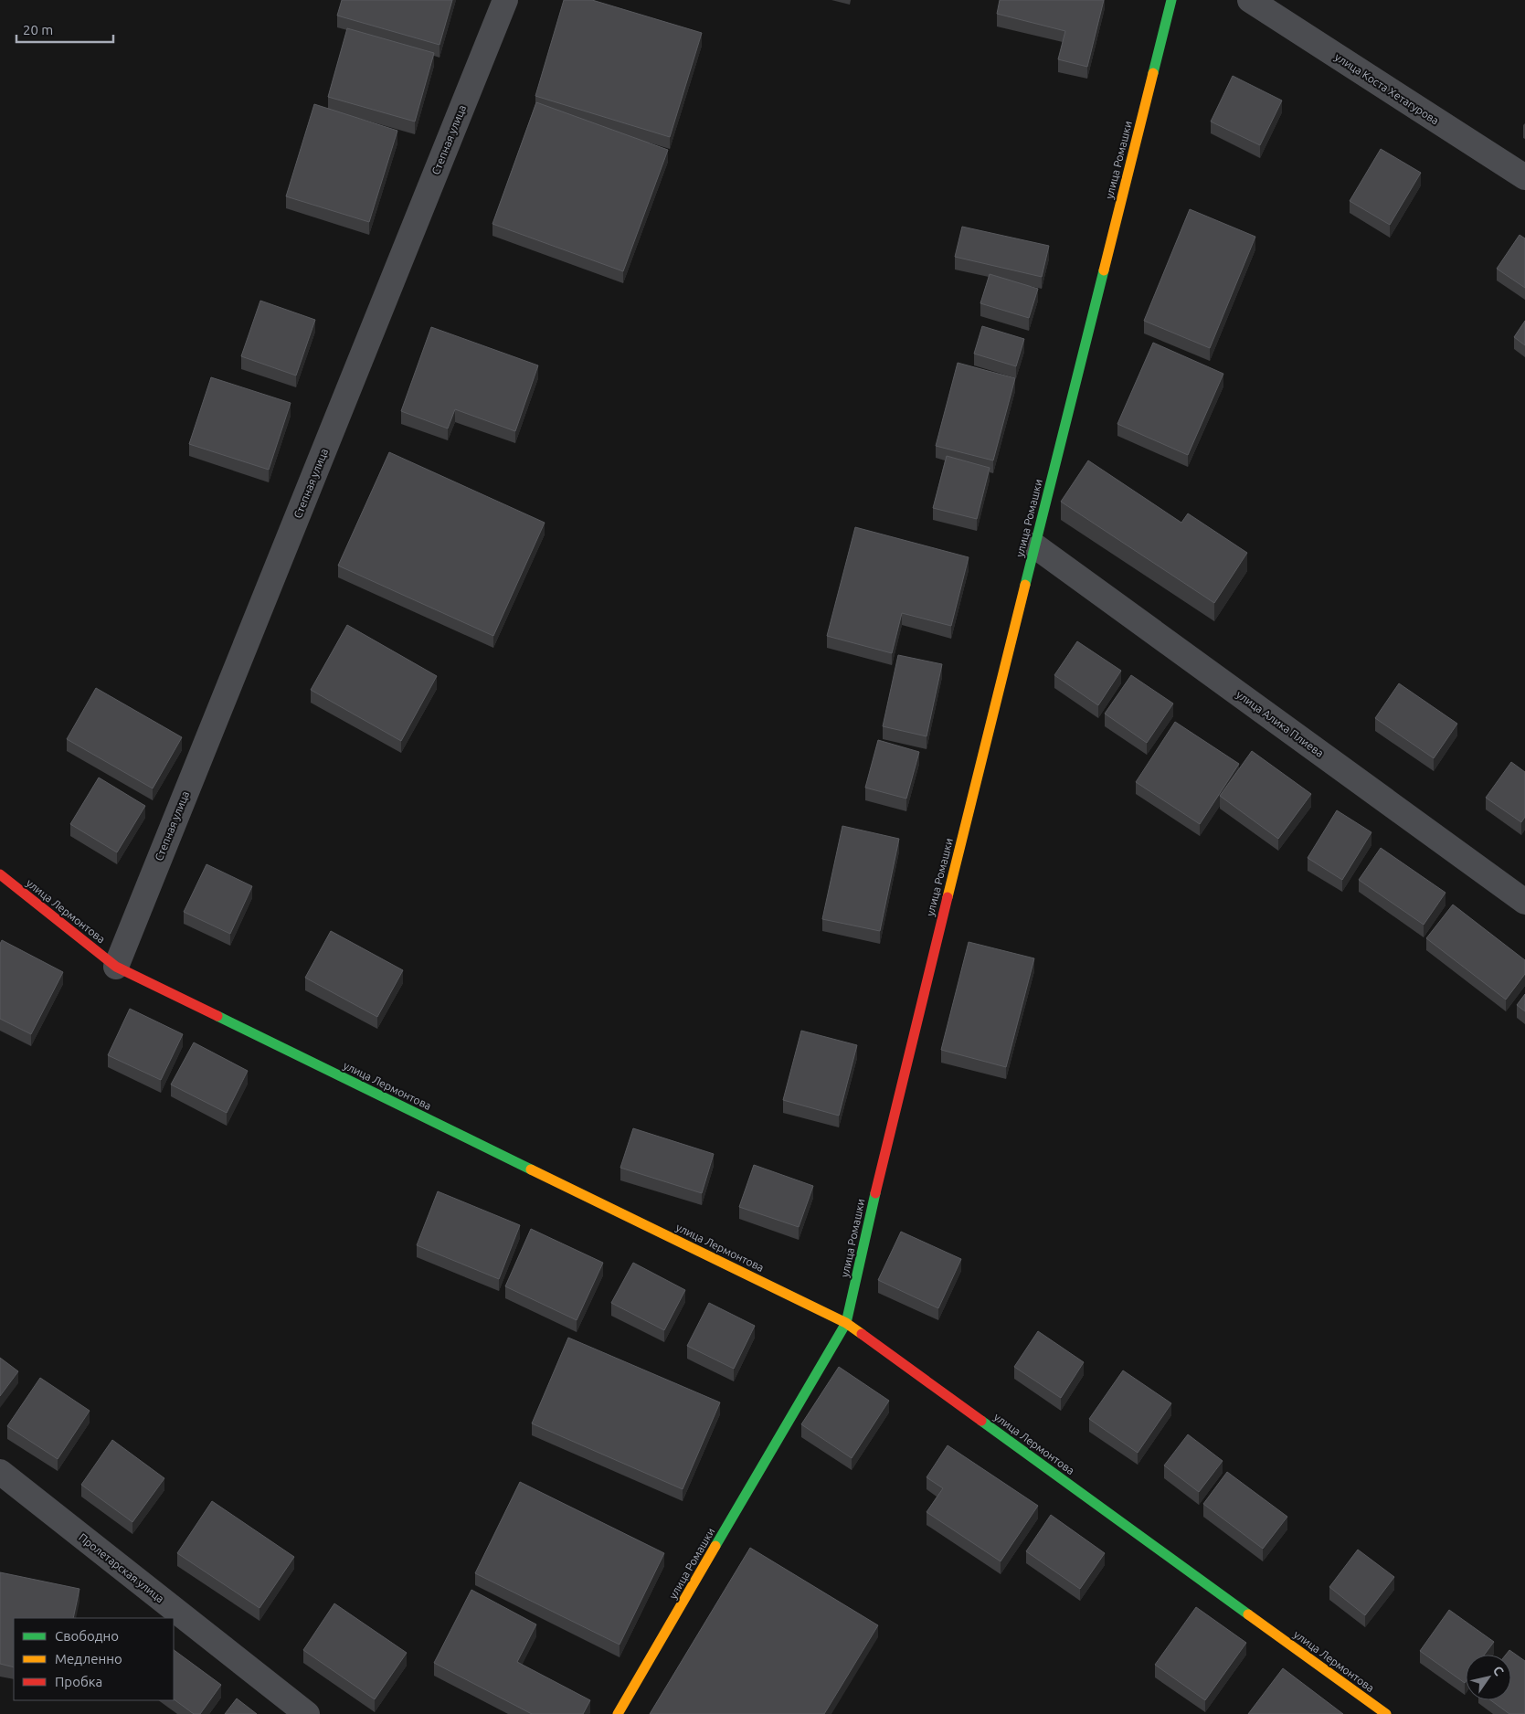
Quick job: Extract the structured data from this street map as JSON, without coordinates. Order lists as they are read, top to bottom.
{
  "streets": {
    "street": [
      "улица Коста Хетагурова",
      "Степная улица",
      "улица Ромашки",
      "улица Алика Плиева",
      "улица Лермонтова",
      "Пролетарская улица"
    ]
  },
  "crossings": [
    ["Степная улица", "улица Лермонтова"],
    ["улица Ромашки", "улица Алика Плиева"],
    ["улица Ромашки", "улица Лермонтова"]
  ],
  "legend": ["Свободно", "Медленно", "Пробка"],
  "scale_bar": "20 m",
  "north": "top right"
}
